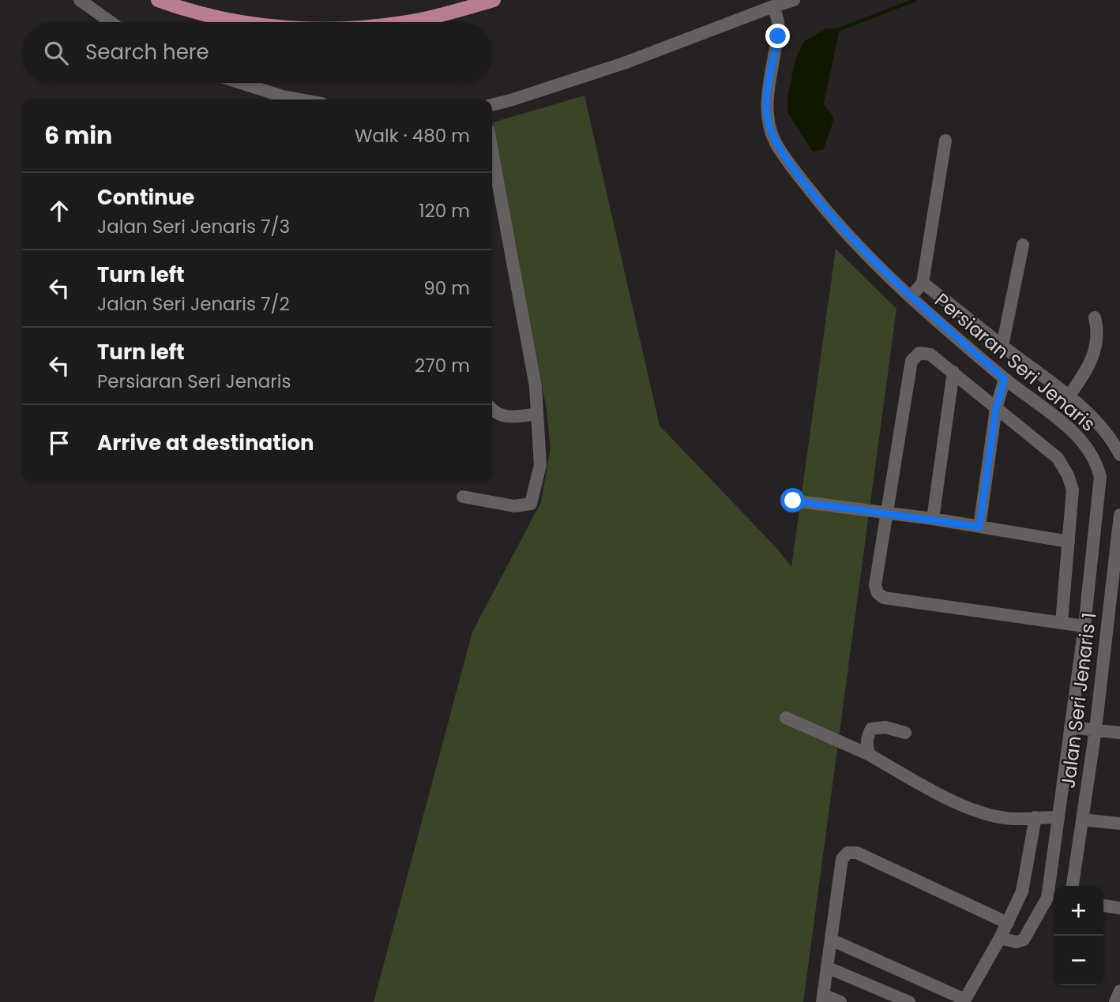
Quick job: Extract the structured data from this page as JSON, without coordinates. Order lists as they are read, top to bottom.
{
  "streets": {
    "street": ["Persiaran Seri Jenaris", "Jalan Seri Jenaris 1"]
  },
  "page": {
    "search": "Search here",
    "heading": ["6 min", "Walk · 480 m"],
    "list": [
      ["Continue", "Jalan Seri Jenaris 7/3", "120 m"],
      ["Turn left", "Jalan Seri Jenaris 7/2", "90 m"],
      ["Turn left", "Persiaran Seri Jenaris", "270 m"],
      "Arrive at destination"
    ],
    "map_buttons": ["+", "−"]
  }
}
